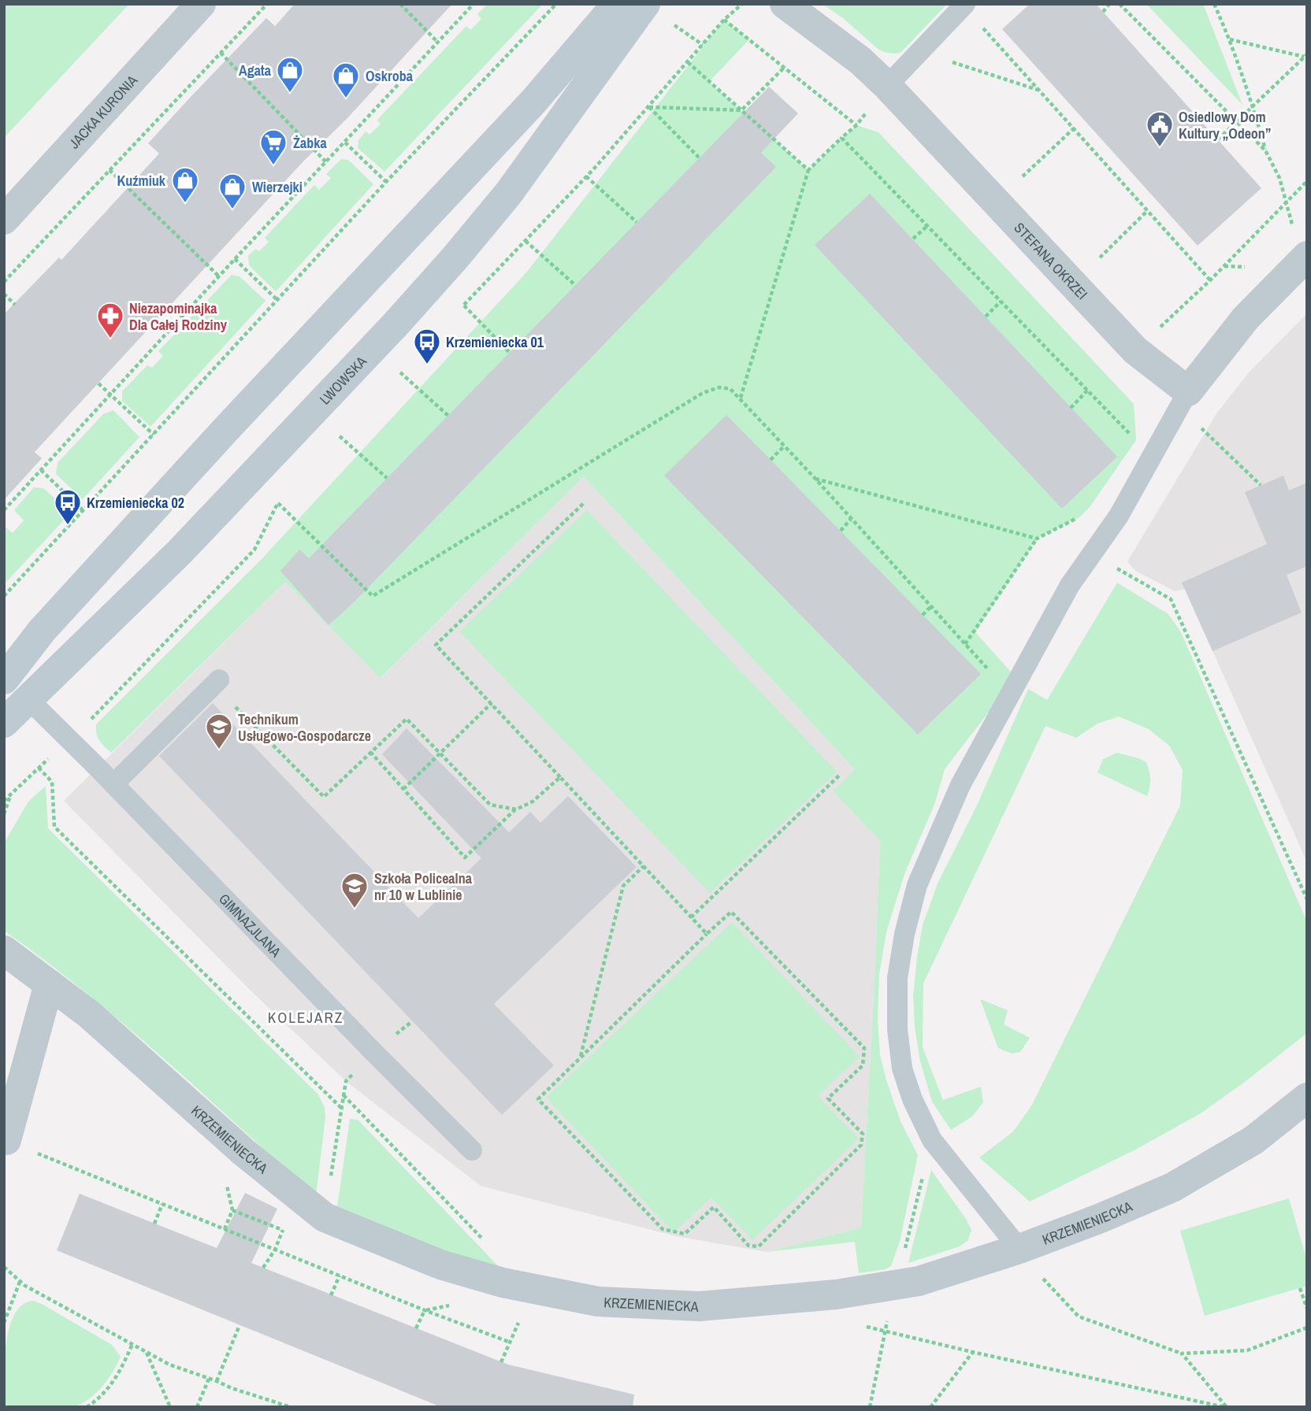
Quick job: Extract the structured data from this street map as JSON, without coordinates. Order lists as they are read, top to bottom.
{
  "streets": {
    "street": [
      "JACKA KURONIA",
      "STEFANA OKRZEI",
      "LWOWSKA",
      "KRZEMIENIECKA"
    ],
    "lane": ["GIMNAZJLANA"]
  },
  "crossings": [
    ["LWOWSKA", "GIMNAZJLANA"]
  ],
  "districts": ["KOLEJARZ"],
  "places": {
    "shop": [
      "Agata",
      "Oskroba",
      "Kuźmiuk",
      "Wierzejki"
    ],
    "public building": ["Osiedlowy Dom Kultury „Odeon”"],
    "supermarket": ["Żabka"],
    "pharmacy": ["Niezapominajka Dla Całej Rodziny"],
    "bus stop": ["Krzemieniecka 01", "Krzemieniecka 02"],
    "school or university": ["Technikum Usługowo-Gospodarcze", "Szkoła Policealna nr 10 w Lublinie"]
  }
}
